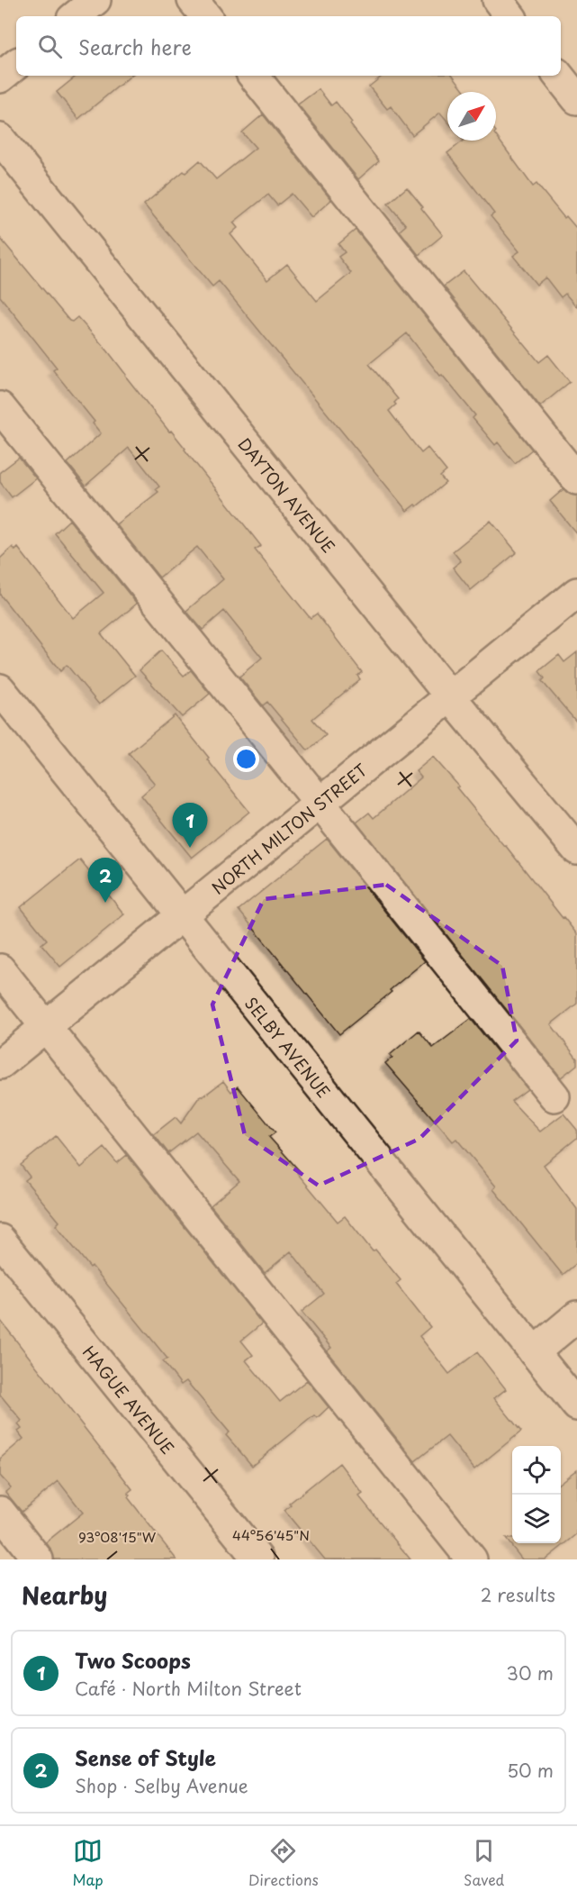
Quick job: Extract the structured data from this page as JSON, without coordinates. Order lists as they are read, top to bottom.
{
  "streets": {
    "street": [
      "DAYTON AVENUE",
      "NORTH MILTON STREET",
      "SELBY AVENUE",
      "HAGUE AVENUE"
    ]
  },
  "crossings": [
    ["DAYTON AVENUE", "NORTH MILTON STREET"],
    ["NORTH MILTON STREET", "SELBY AVENUE"]
  ],
  "north": "top right",
  "page": {
    "search": "Search here",
    "pins": ["1", "2"],
    "heading": ["Nearby", "2 results"],
    "list": [
      {
        "mark": "1",
        "name": "Two Scoops",
        "note": "Café · North Milton Street",
        "value": "30 m"
      },
      {
        "mark": "2",
        "name": "Sense of Style",
        "note": "Shop · Selby Avenue",
        "value": "50 m"
      }
    ],
    "nav": ["Map", "Directions", "Saved"]
  },
  "coordinates": ["44°56'45\"N", "93°08'15\"W"]
}
